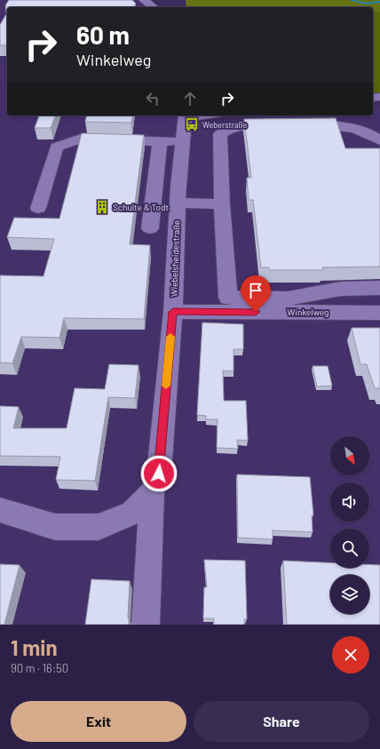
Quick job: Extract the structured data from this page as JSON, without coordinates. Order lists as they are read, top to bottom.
{
  "streets": {
    "street": ["Wiebelsheidestraße", "Winkelweg"]
  },
  "crossings": [
    ["Wiebelsheidestraße", "Winkelweg"]
  ],
  "places": {
    "bus stop": ["Weberstraße"],
    "building": ["Schulte & Todt"]
  },
  "north": "bottom right",
  "page": {
    "turn": ["60 m", "Winkelweg"],
    "heading": ["1 min", "90 m · 16:50"],
    "buttons": ["Exit", "Share"]
  }
}
